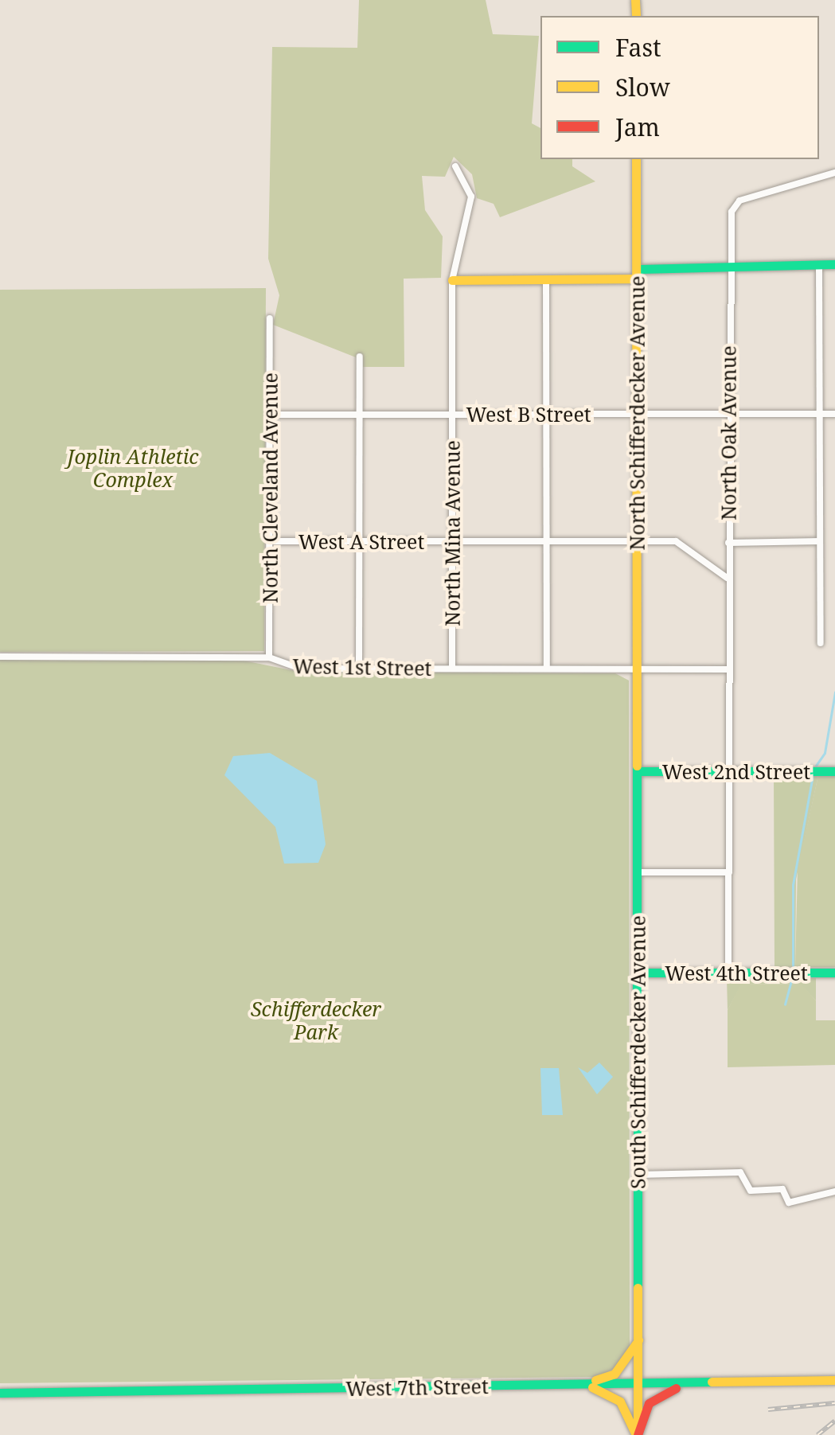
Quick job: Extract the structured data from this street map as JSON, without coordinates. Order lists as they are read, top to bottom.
{
  "streets": {
    "main road": [
      "North Schifferdecker Avenue",
      "West 2nd Street",
      "West 4th Street",
      "South Schifferdecker Avenue",
      "West 7th Street"
    ],
    "street": [
      "West B Street",
      "North Oak Avenue",
      "North Cleveland Avenue",
      "North Mina Avenue",
      "West A Street",
      "West 1st Street"
    ]
  },
  "crossings": [
    ["North Schifferdecker Avenue", "West B Street"],
    ["North Schifferdecker Avenue", "West A Street"],
    ["North Schifferdecker Avenue", "West 1st Street"],
    ["North Schifferdecker Avenue", "South Schifferdecker Avenue"],
    ["West B Street", "North Oak Avenue"],
    ["West B Street", "North Cleveland Avenue"],
    ["West B Street", "North Mina Avenue"],
    ["North Oak Avenue", "West A Street"],
    ["North Oak Avenue", "West 1st Street"],
    ["North Oak Avenue", "West 2nd Street"],
    ["North Oak Avenue", "West 4th Street"],
    ["North Cleveland Avenue", "West A Street"],
    ["North Cleveland Avenue", "West 1st Street"],
    ["North Mina Avenue", "West A Street"],
    ["North Mina Avenue", "West 1st Street"],
    ["West 1st Street", "South Schifferdecker Avenue"],
    ["West 2nd Street", "South Schifferdecker Avenue"],
    ["West 4th Street", "South Schifferdecker Avenue"],
    ["South Schifferdecker Avenue", "West 7th Street"]
  ],
  "parks": ["Joplin Athletic Complex", "Schifferdecker Park"],
  "legend": ["Fast", "Slow", "Jam"]
}
